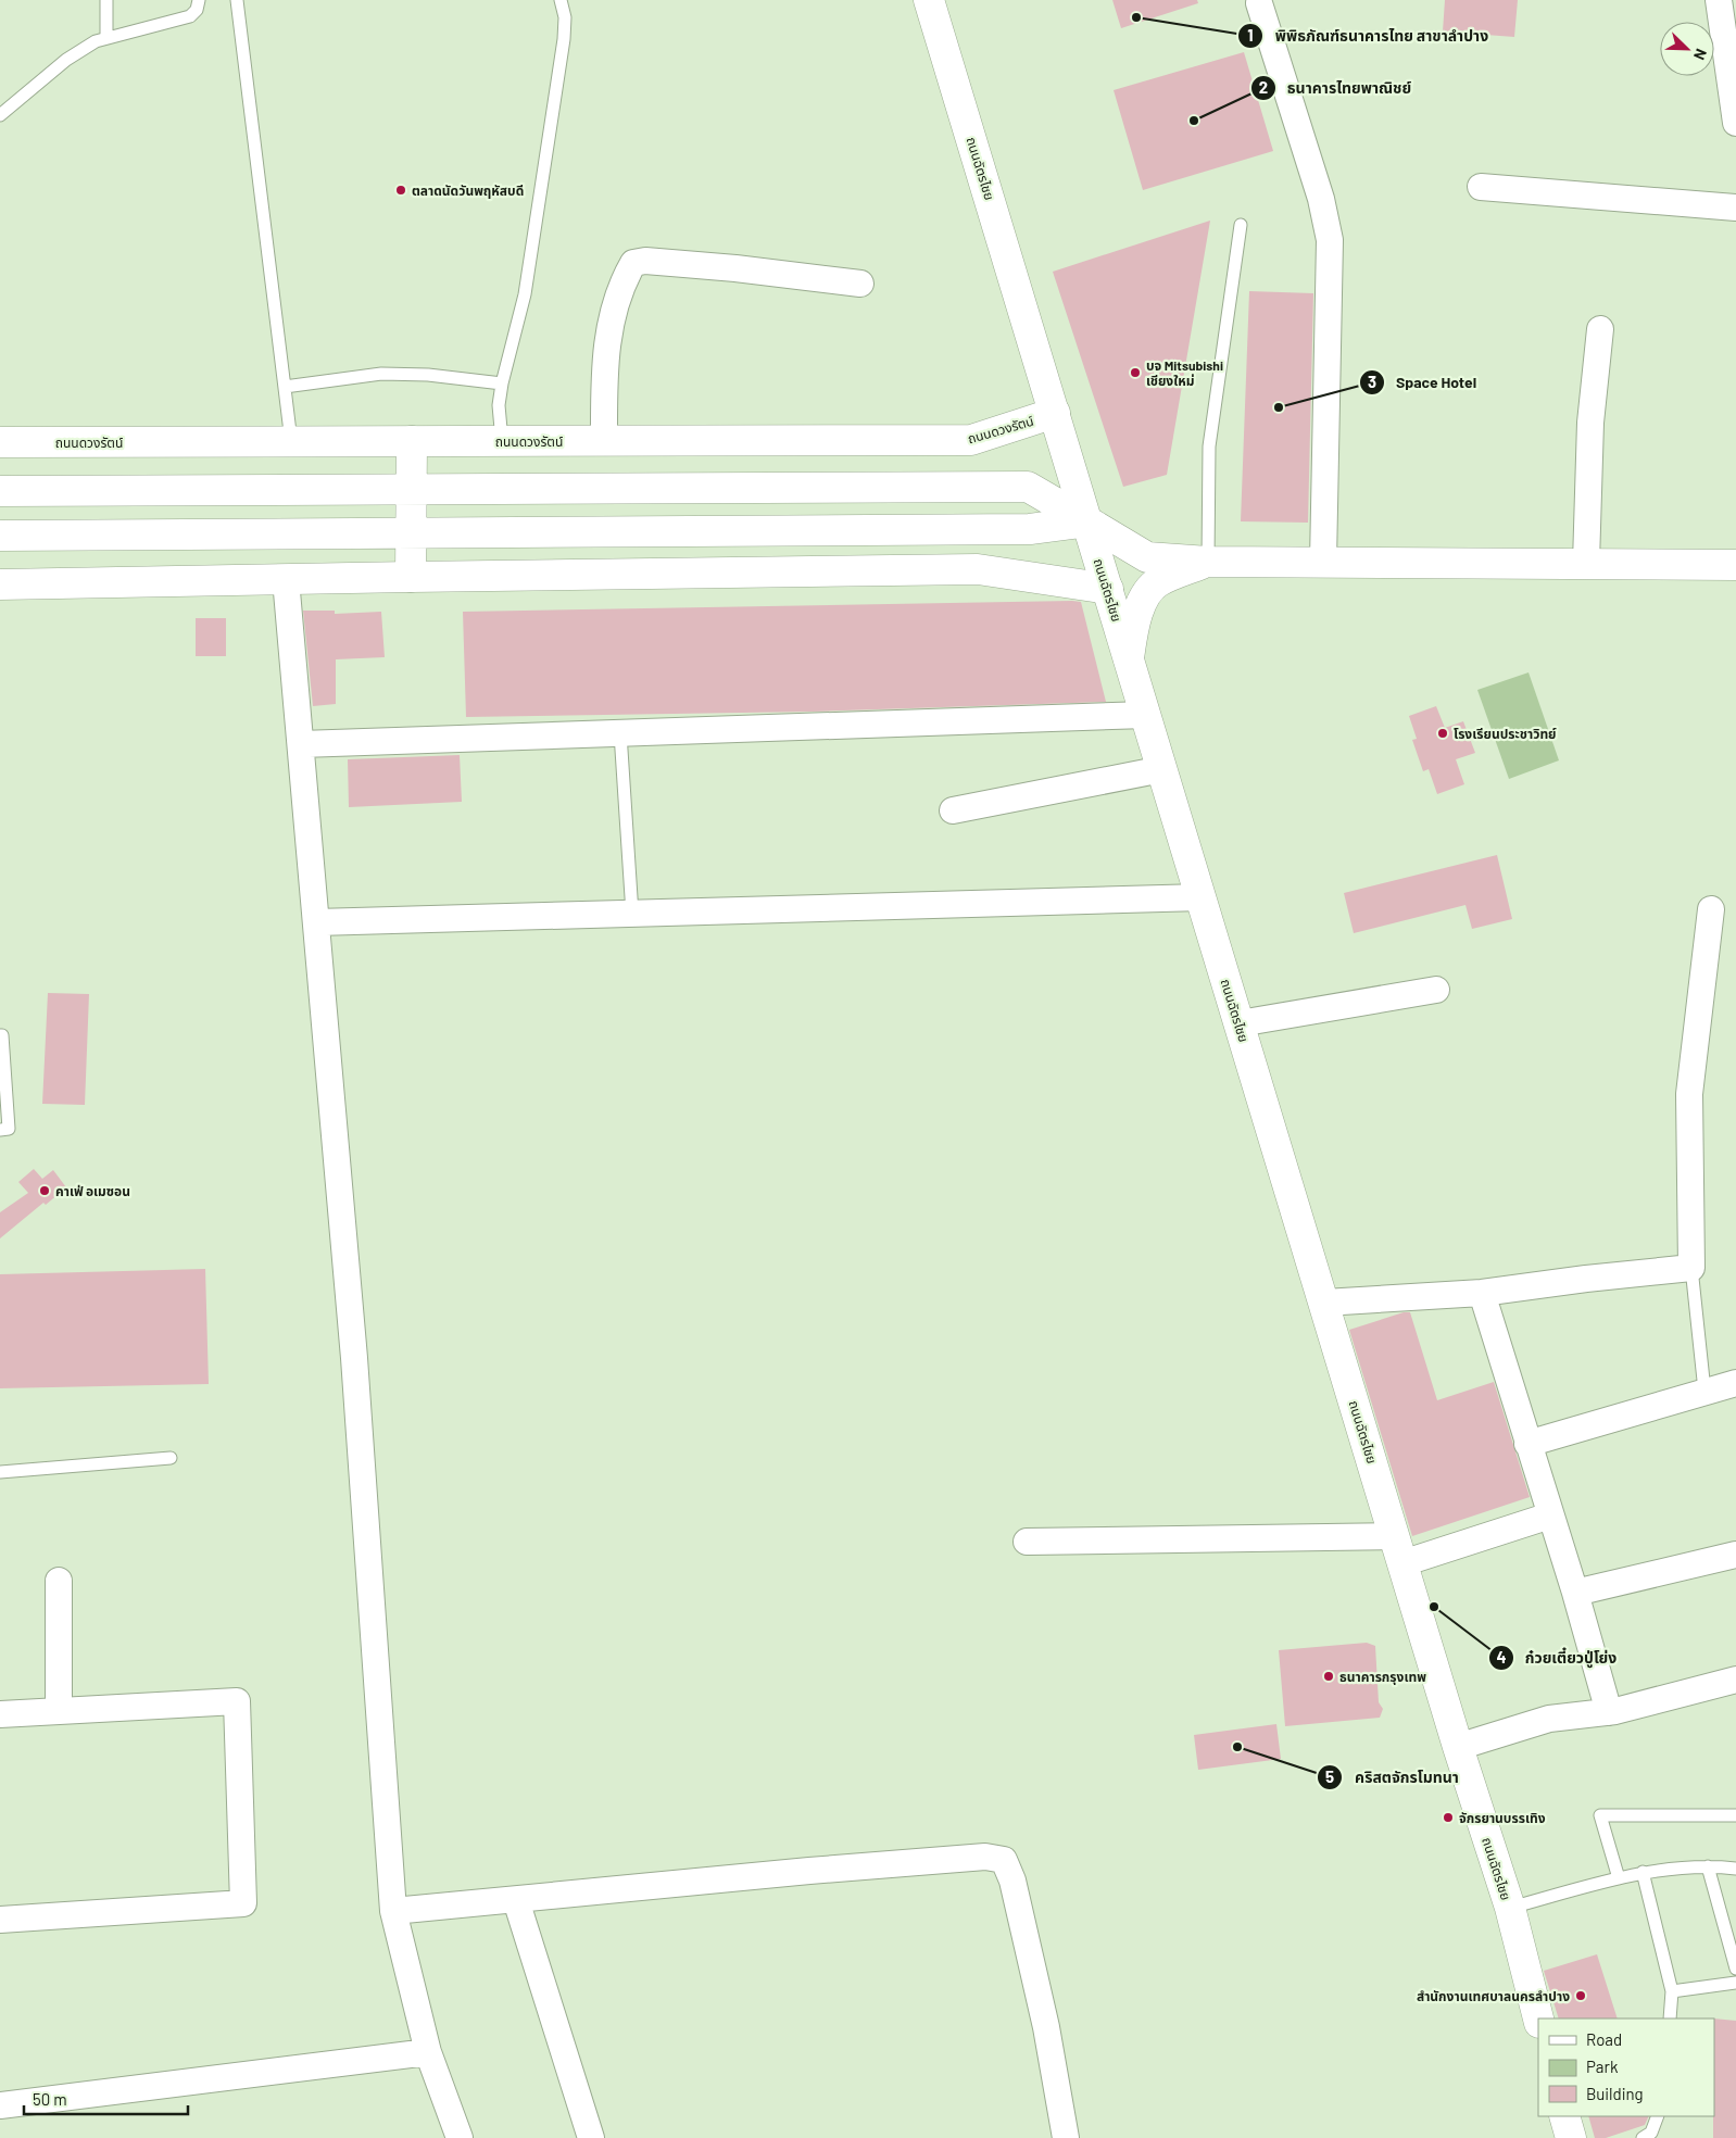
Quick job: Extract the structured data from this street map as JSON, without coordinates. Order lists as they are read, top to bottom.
{
  "streets": {
    "main road": ["ถนนฉัตรไชย", "ถนนดวงรัตน์"]
  },
  "crossings": [
    ["ถนนฉัตรไชย", "ถนนดวงรัตน์"]
  ],
  "places": [
    "พิพิธภัณฑ์ธนาคารไทย สาขาลำปาง",
    "ธนาคารไทยพาณิชย์",
    "ตลาดนัดวันพฤหัสบดี",
    "บจ Mitsubishi เชียงใหม่",
    "Space Hotel",
    "โรงเรียนประชาวิทย์",
    "คาเฟ่ อเมซอน",
    "ก๋วยเตี๋ยวปู่โย่ง",
    "ธนาคารกรุงเทพ",
    "คริสตจักรโมทนา",
    "จักรยานบรรเทิง",
    "สำนักงานเทศบาลนครลำปาง"
  ],
  "legend": ["Road", "Park", "Building"],
  "scale_bar": "50 m",
  "north": "bottom right"
}
